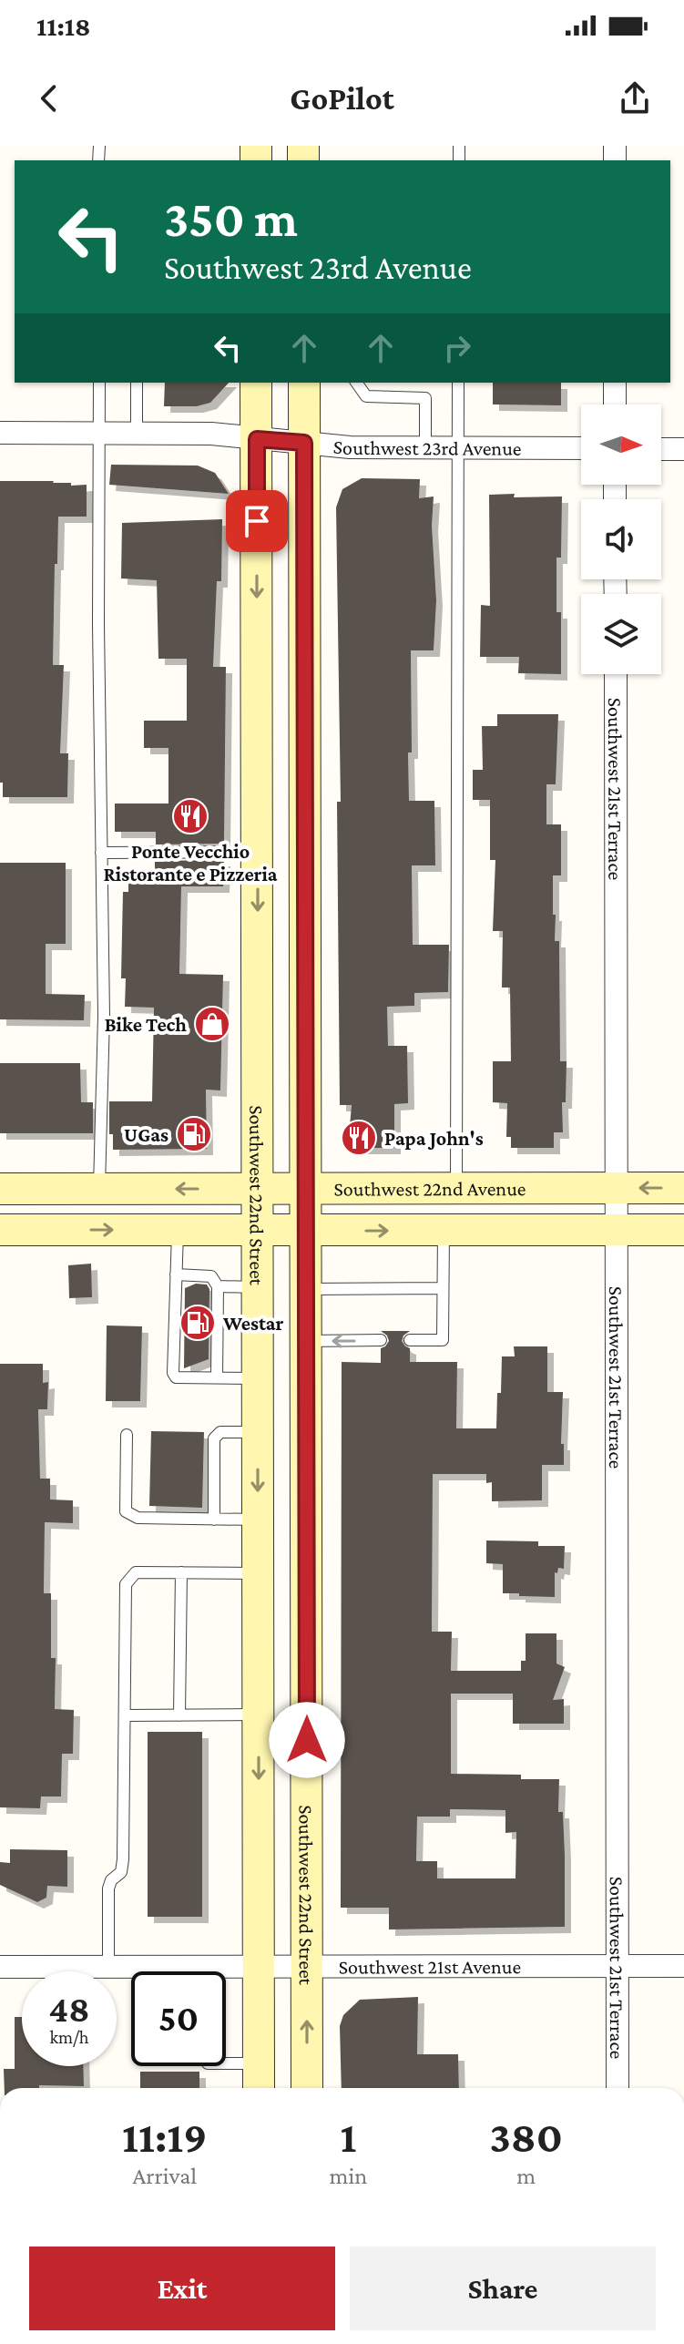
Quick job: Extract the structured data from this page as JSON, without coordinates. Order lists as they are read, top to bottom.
{
  "streets": {
    "main road": ["Southwest 22nd Avenue", "Southwest 22nd Street"],
    "street": ["Southwest 23rd Avenue", "Southwest 21st Terrace", "Southwest 21st Avenue"]
  },
  "crossings": [
    ["Southwest 23rd Avenue", "Southwest 22nd Street"],
    ["Southwest 21st Terrace", "Southwest 22nd Avenue"],
    ["Southwest 21st Terrace", "Southwest 21st Avenue"],
    ["Southwest 22nd Avenue", "Southwest 22nd Street"],
    ["Southwest 22nd Street", "Southwest 21st Avenue"]
  ],
  "places": {
    "restaurant": ["Ponte Vecchio Ristorante e Pizzeria", "Papa John's"],
    "shop": ["Bike Tech"],
    "fuel station": ["UGas", "Westar"]
  },
  "north": "right",
  "page": {
    "status": "11:18",
    "header": "GoPilot",
    "turn": ["350 m", "Southwest 23rd Avenue"],
    "speed": "48 km/h",
    "limit": "50",
    "eta": [
      "11:19",
      "Arrival",
      "1",
      "min",
      "380",
      "m"
    ],
    "buttons": ["Exit", "Share"]
  }
}
